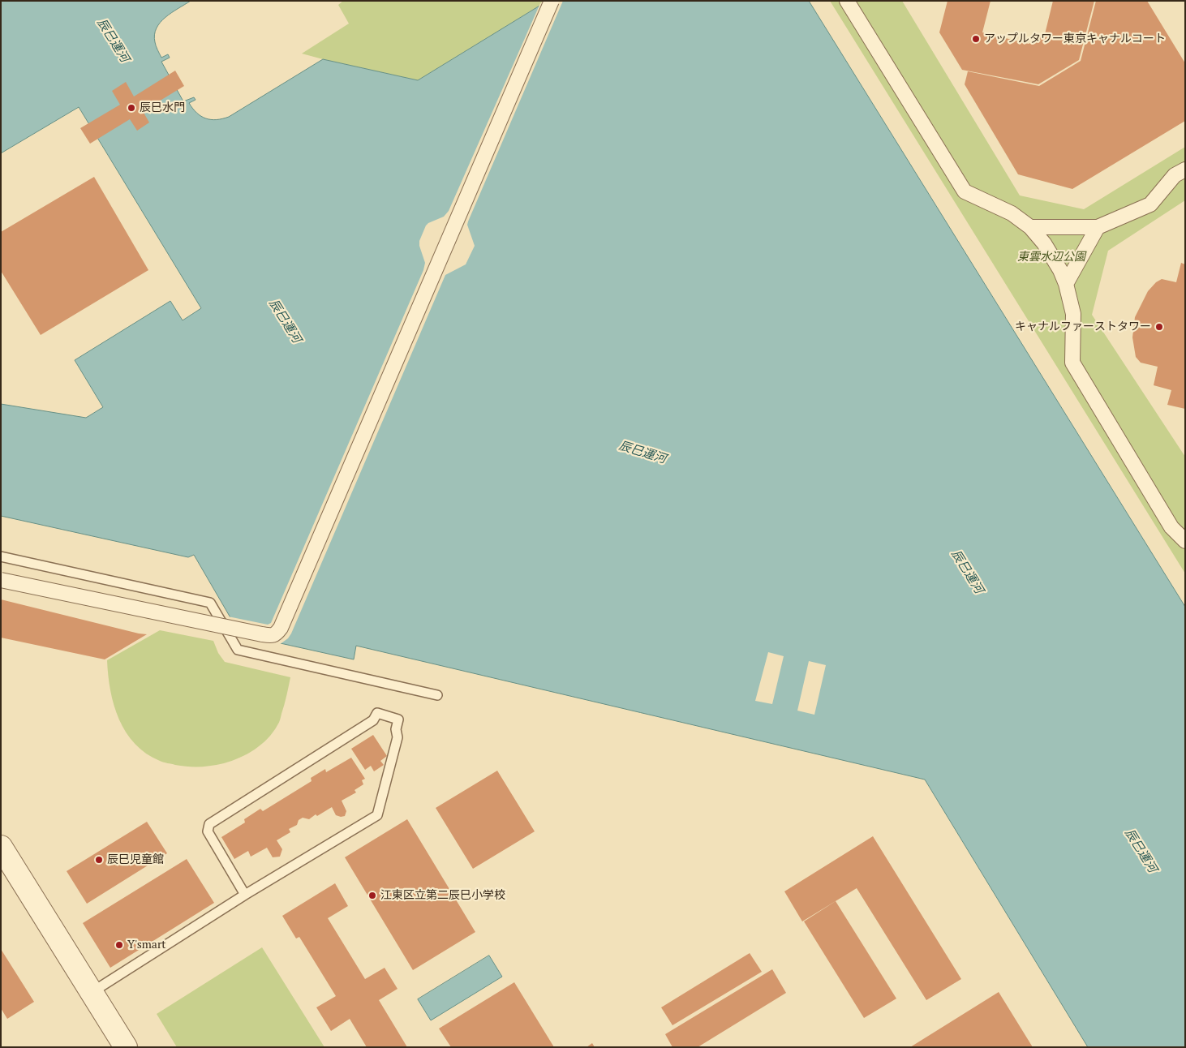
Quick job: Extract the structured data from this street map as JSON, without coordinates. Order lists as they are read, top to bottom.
{
  "water": ["辰巳運河"],
  "parks": ["東雲水辺公園"],
  "places": [
    "アップルタワー東京キャナルコート",
    "辰巳水門",
    "キャナルファーストタワー",
    "辰巳児童館",
    "江東区立第二辰巳小学校",
    "Y'smart"
  ]
}
